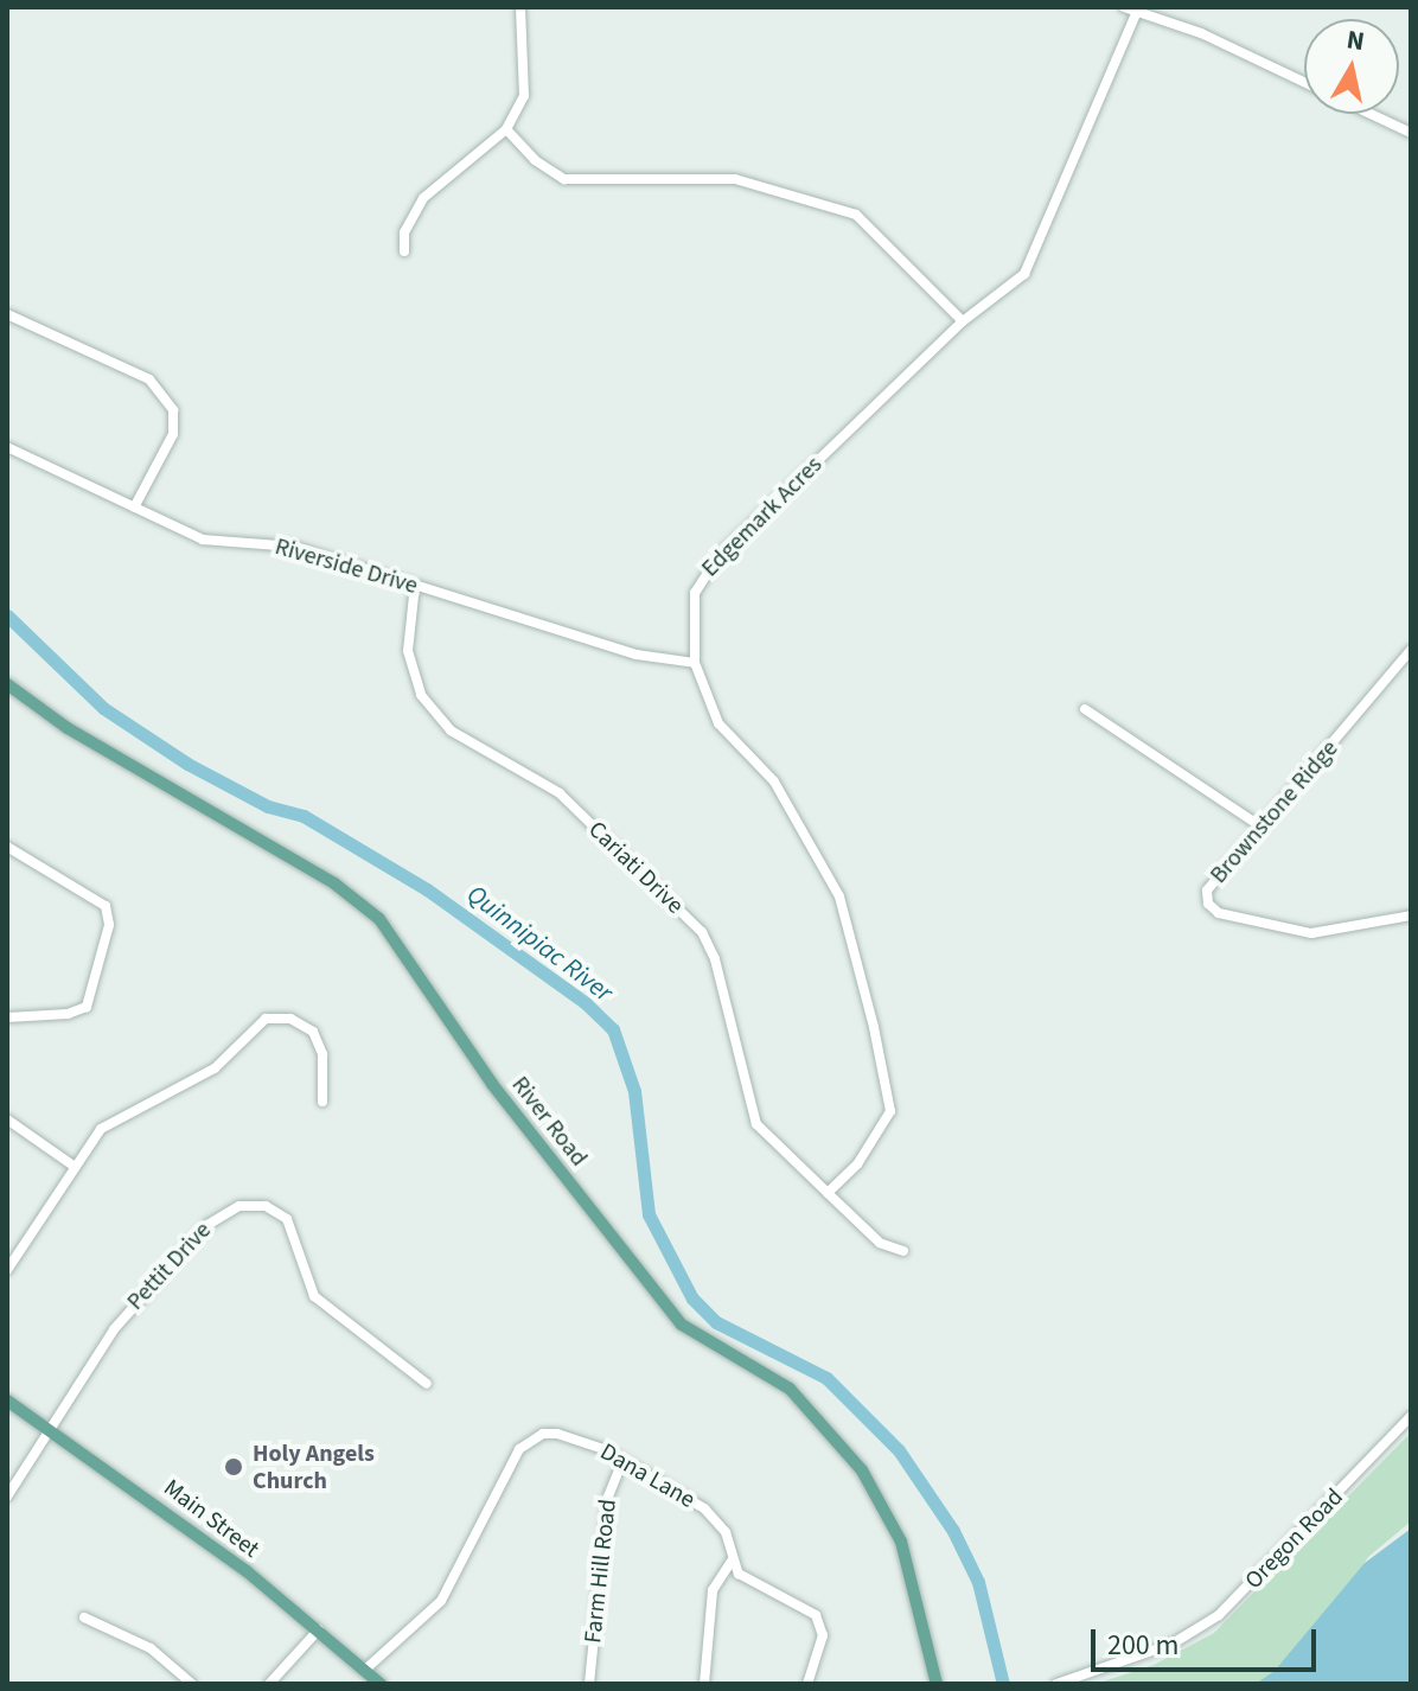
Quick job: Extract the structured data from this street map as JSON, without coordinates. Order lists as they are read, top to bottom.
{
  "streets": {
    "main road": ["River Road", "Main Street"],
    "street": [
      "Edgemark Acres",
      "Riverside Drive",
      "Brownstone Ridge",
      "Cariati Drive",
      "Pettit Drive",
      "Dana Lane",
      "Oregon Road",
      "Farm Hill Road"
    ]
  },
  "crossings": [
    ["Edgemark Acres", "Riverside Drive"],
    ["Edgemark Acres", "Cariati Drive"],
    ["Riverside Drive", "Cariati Drive"],
    ["Pettit Drive", "Main Street"],
    ["Dana Lane", "Main Street"],
    ["Dana Lane", "Farm Hill Road"]
  ],
  "water": ["Quinnipiac River"],
  "places": ["Holy Angels Church"],
  "scale_bar": "200 m",
  "north": "top"
}
